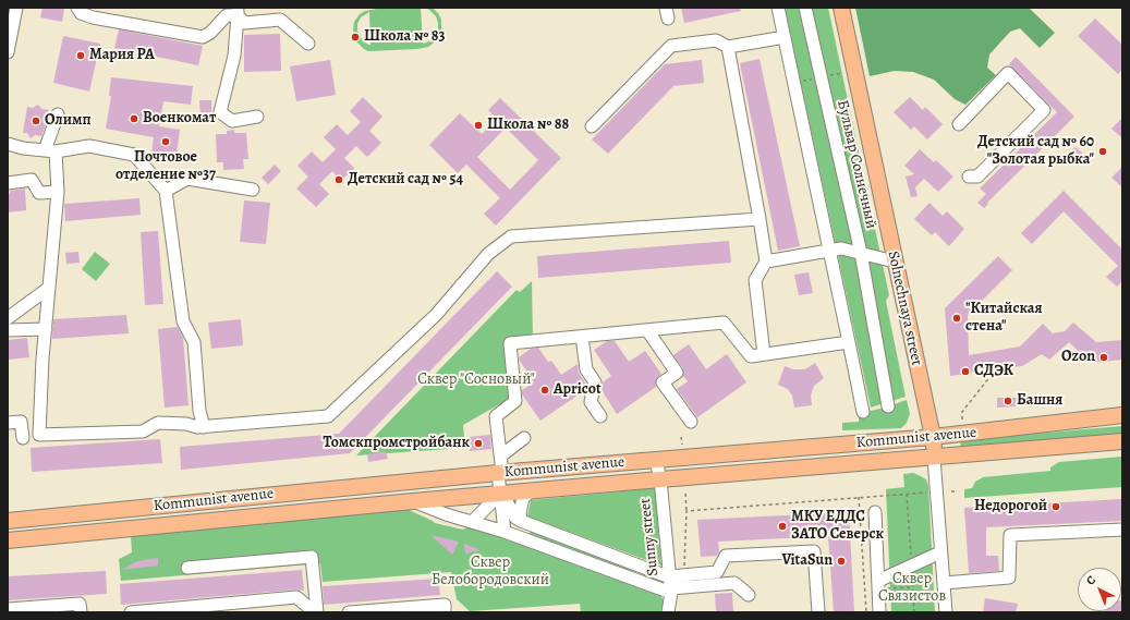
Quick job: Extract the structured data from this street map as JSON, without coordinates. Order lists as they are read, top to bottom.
{
  "streets": {
    "main road": ["Solnechnaya street", "Kommunist avenue"],
    "street": ["Бульвар Солнечный", "Sunny street"]
  },
  "crossings": [
    ["Solnechnaya street", "Kommunist avenue"],
    ["Kommunist avenue", "Sunny street"]
  ],
  "parks": ["Сквер \"Сосновый\"", "Сквер Белобородовский", "Сквер Связистов"],
  "places": [
    "Школа № 83",
    "Мария РА",
    "Военкомат",
    "Олимп",
    "Школа № 88",
    "Почтовое отделение №37",
    "Детский сад № 60 \"Золотая рыбка\"",
    "Детский сад № 54",
    "\"Китайская стена\"",
    "Ozon",
    "СДЭК",
    "Apricot",
    "Башня",
    "Томскпромстройбанк",
    "Недорогой",
    "МКУ ЕДДС ЗАТО Северск",
    "VitaSun"
  ],
  "north": "top left"
}
